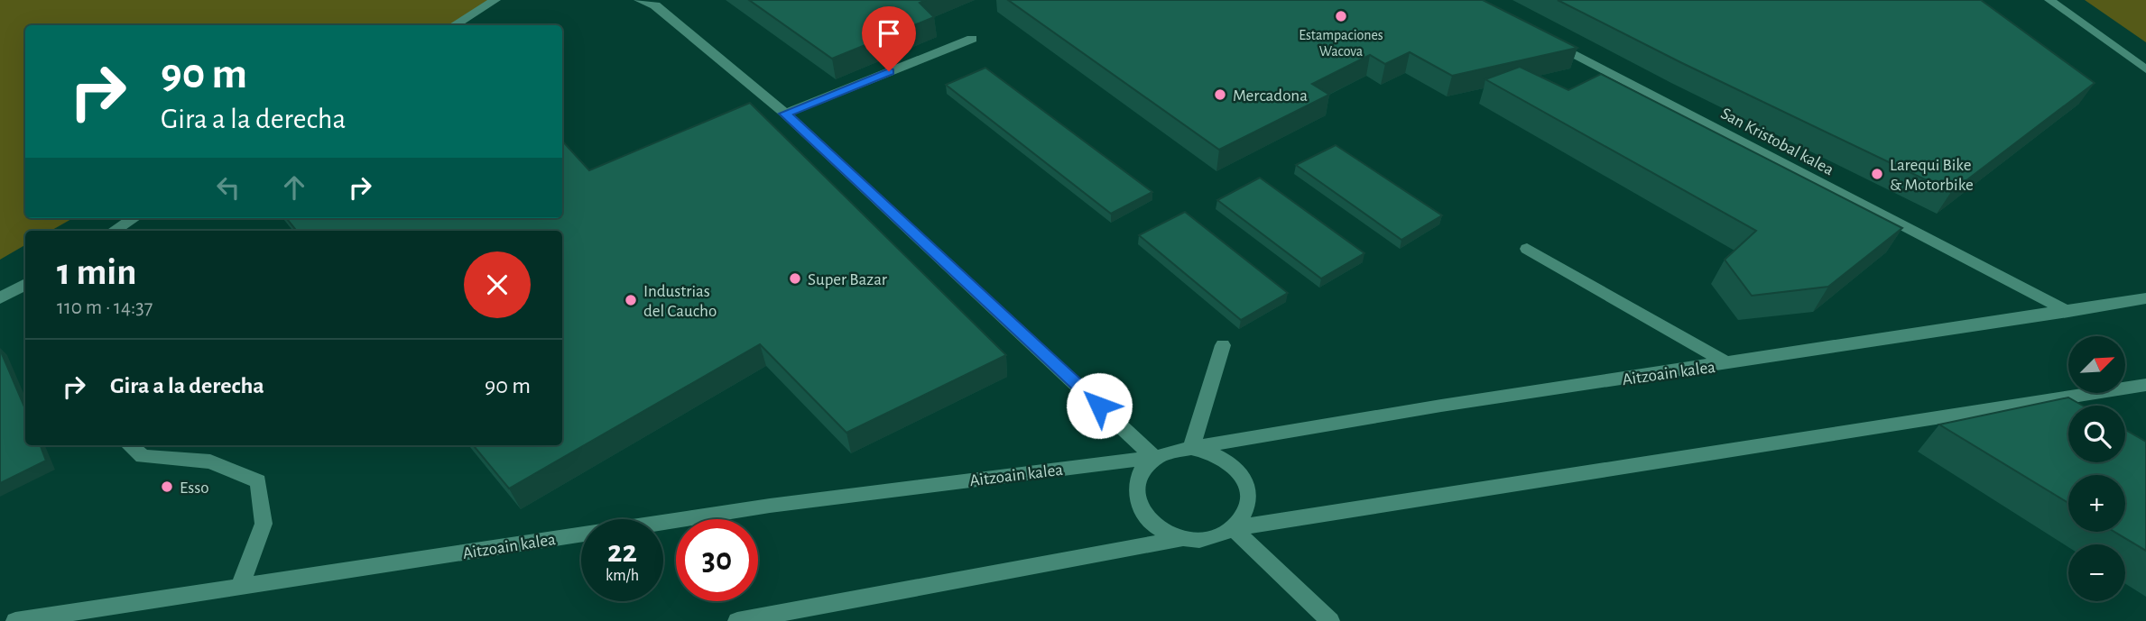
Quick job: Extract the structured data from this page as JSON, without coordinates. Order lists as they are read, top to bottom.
{
  "streets": {
    "street": ["San Kristobal kalea", "Aitzoain kalea"]
  },
  "crossings": [
    ["San Kristobal kalea", "Aitzoain kalea"]
  ],
  "places": [
    "Estampaciones Wacova",
    "Mercadona",
    "Larequi Bike & Motorbike",
    "Super Bazar",
    "Industrias del Caucho",
    "Esso"
  ],
  "north": "top right",
  "page": {
    "turn": ["90 m", "Gira a la derecha"],
    "heading": ["1 min", "110 m · 14:37"],
    "map_buttons": ["+", "−"],
    "list": [
      {
        "name": "Gira a la derecha",
        "value": "90 m"
      }
    ],
    "speed": "22 km/h",
    "limit": "30"
  }
}
